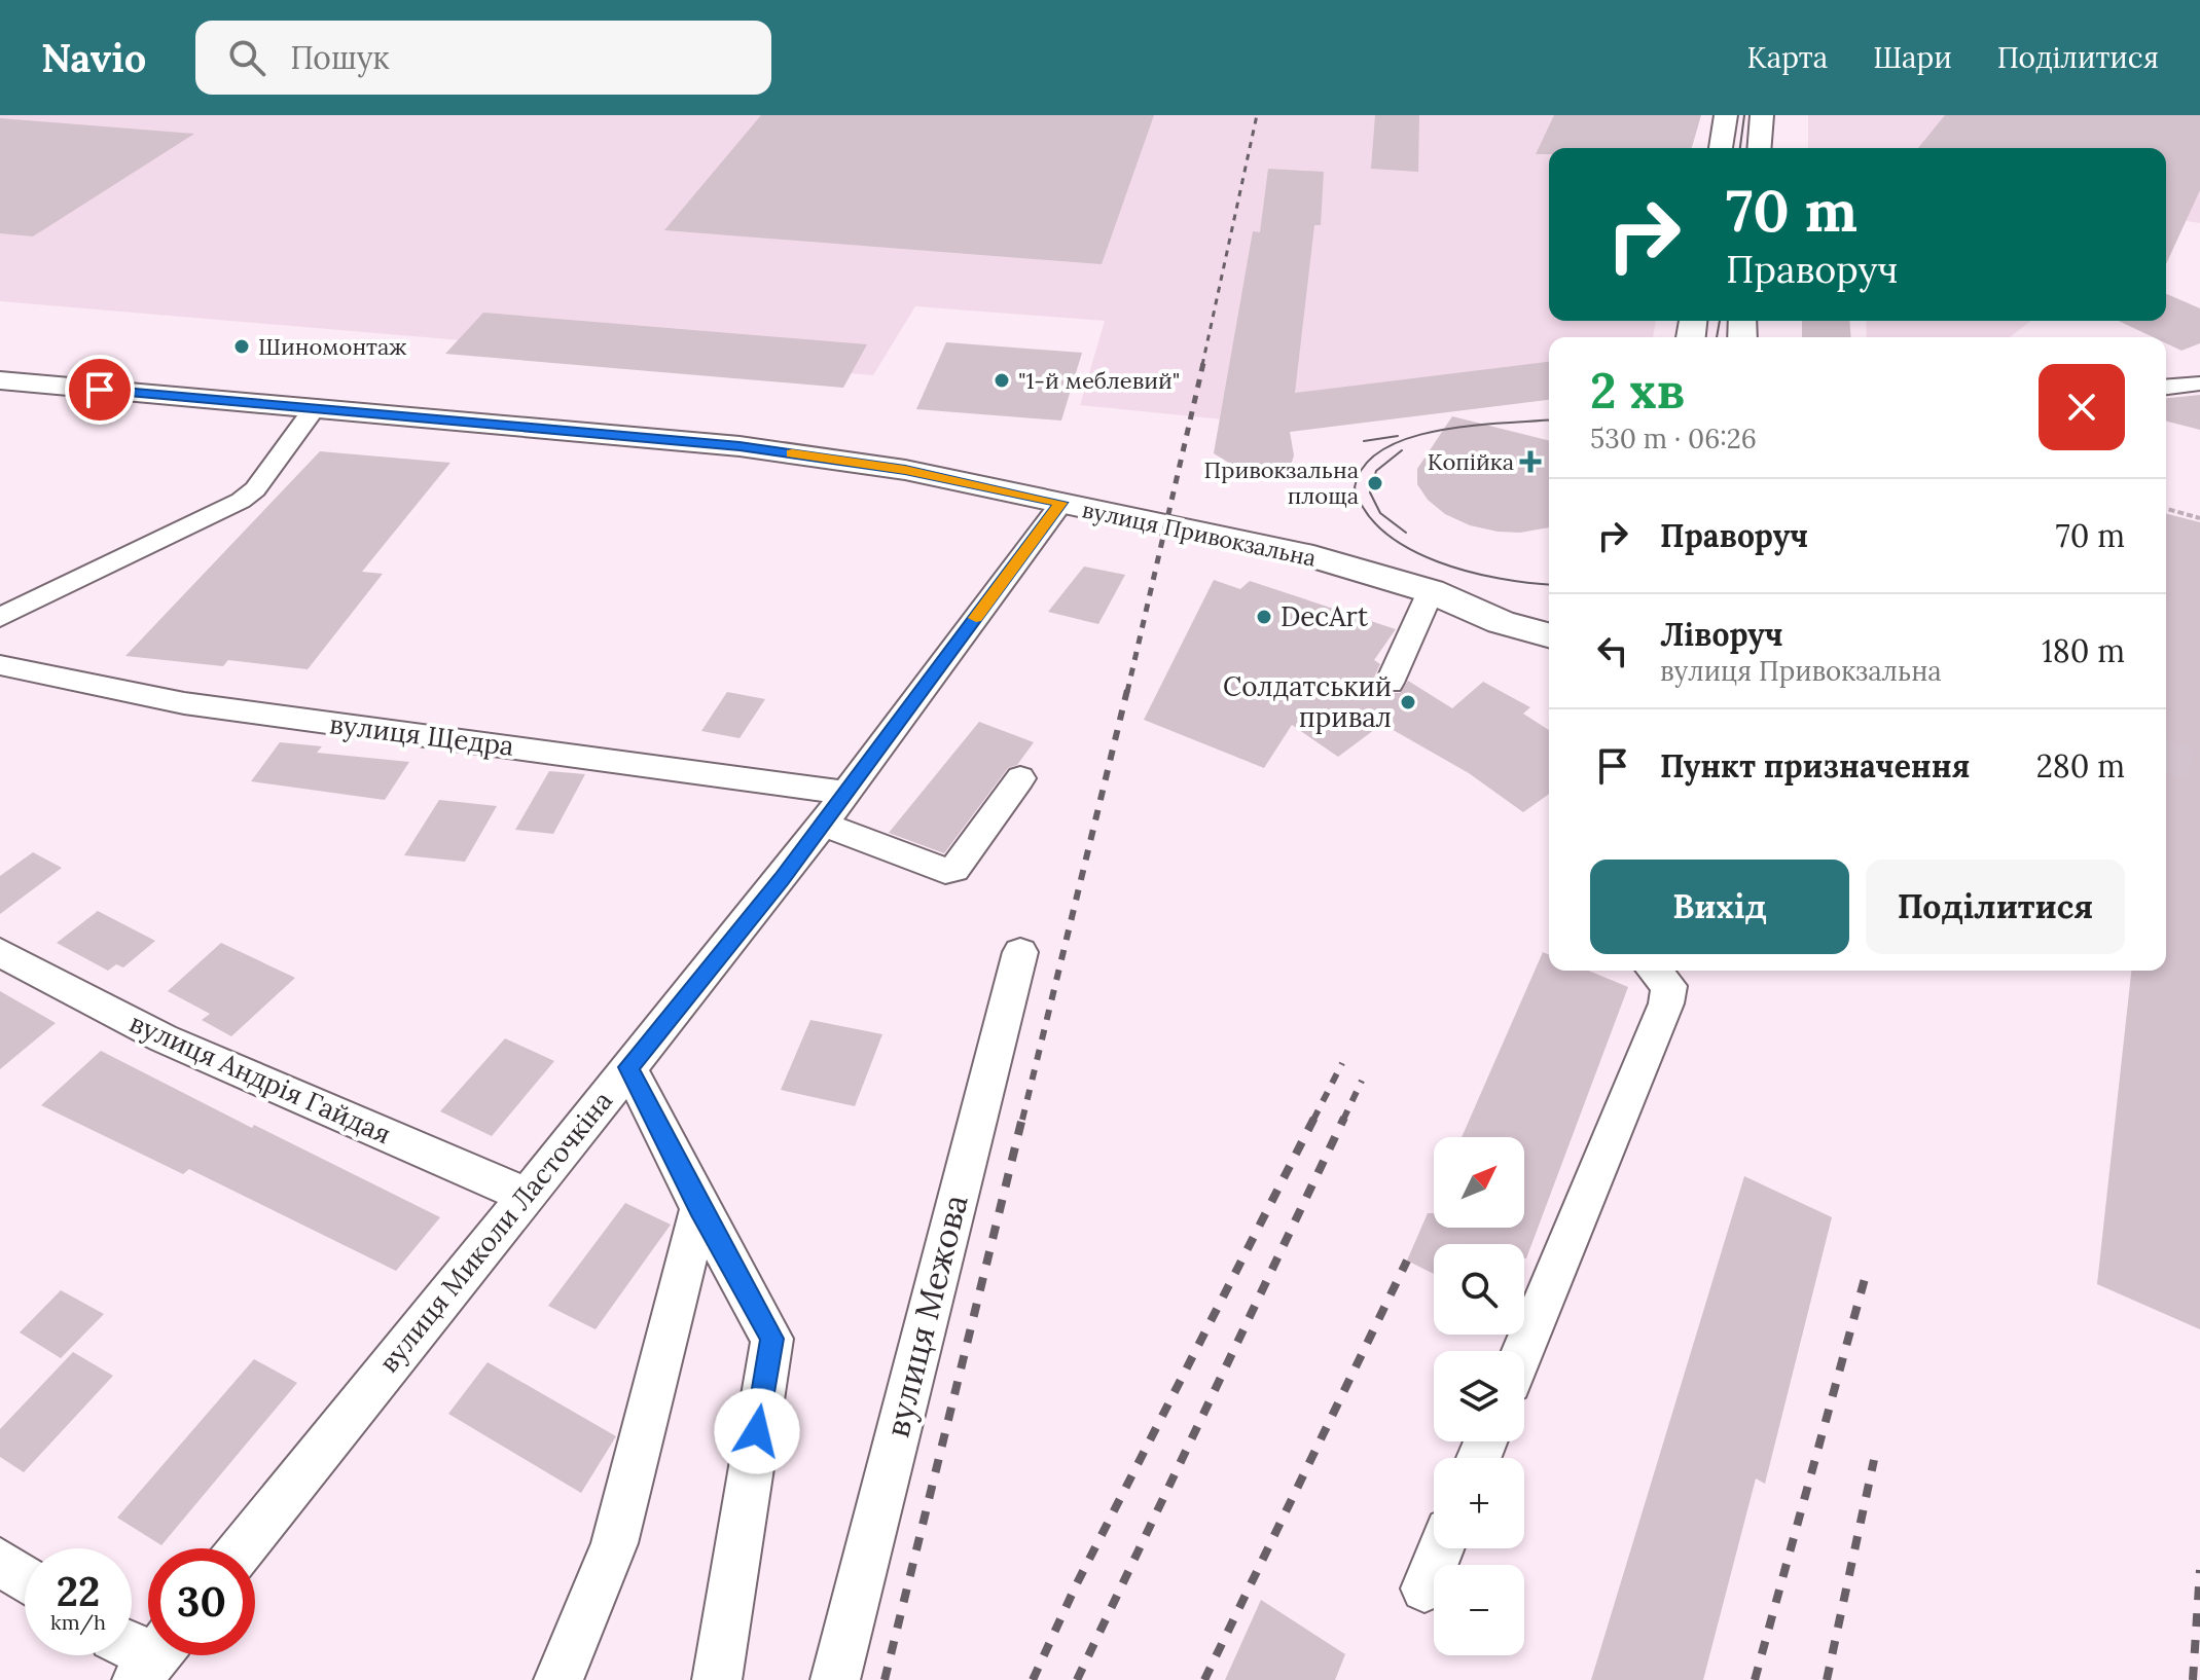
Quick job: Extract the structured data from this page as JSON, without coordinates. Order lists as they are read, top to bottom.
{
  "streets": {
    "main road": ["вулиця Привокзальна"],
    "street": [
      "вулиця Щедра",
      "вулиця Андрія Гайдая",
      "вулиця Миколи Ласточкіна",
      "вулиця Межова"
    ]
  },
  "crossings": [
    ["вулиця Привокзальна", "вулиця Миколи Ласточкіна"],
    ["вулиця Щедра", "вулиця Миколи Ласточкіна"],
    ["вулиця Андрія Гайдая", "вулиця Миколи Ласточкіна"]
  ],
  "places": {
    "other": [
      "Шиномонтаж",
      "\"1-й меблевий\"",
      "Привокзальна площа",
      "DecArt",
      "Солдатський привал"
    ],
    "health": ["Копійка"]
  },
  "north": "top right",
  "page": {
    "header": "Navio",
    "search": "Пошук",
    "nav": ["Карта", "Шари", "Поділитися"],
    "turn": ["70 m", "Праворуч"],
    "heading": ["2 хв", "530 m · 06:26"],
    "list": [
      {
        "name": "Праворуч",
        "value": "70 m"
      },
      {
        "name": "Ліворуч",
        "note": "вулиця Привокзальна",
        "value": "180 m"
      },
      {
        "name": "Пункт призначення",
        "value": "280 m"
      }
    ],
    "buttons": ["Вихід", "Поділитися"],
    "map_buttons": ["+", "−"],
    "speed": "22 km/h",
    "limit": "30"
  }
}
